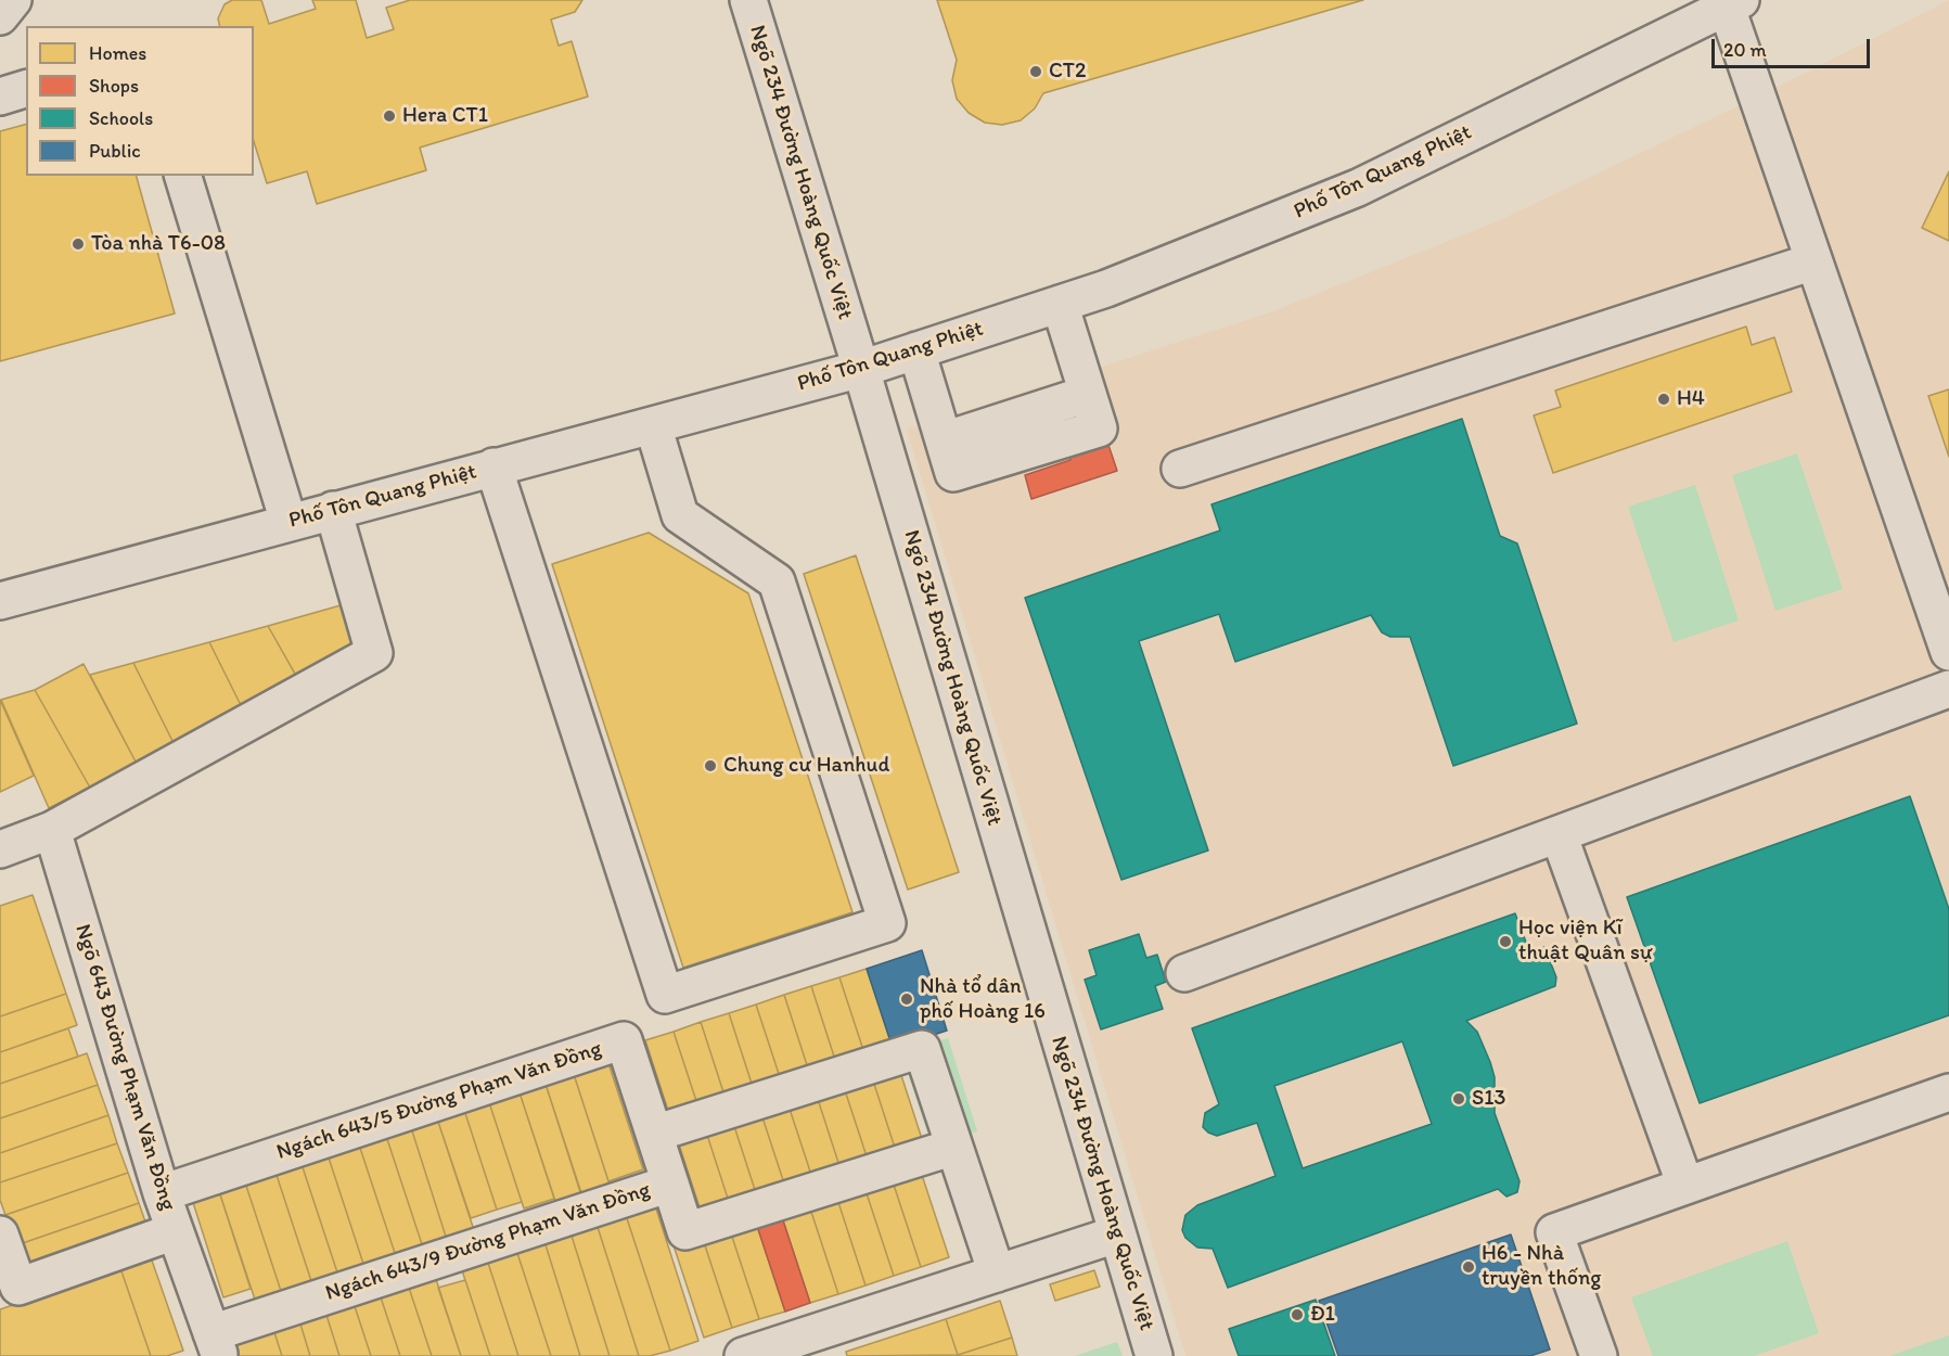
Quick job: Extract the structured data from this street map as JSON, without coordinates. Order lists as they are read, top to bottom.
{
  "streets": {
    "street": [
      "Ngõ 234 Đường Hoàng Quốc Việt",
      "Phố Tôn Quang Phiệt",
      "Ngõ 643 Đường Phạm Văn Đồng",
      "Ngách 643/5 Đường Phạm Văn Đồng",
      "Ngách 643/9 Đường Phạm Văn Đồng"
    ]
  },
  "crossings": [
    ["Ngõ 234 Đường Hoàng Quốc Việt", "Phố Tôn Quang Phiệt"],
    ["Ngõ 643 Đường Phạm Văn Đồng", "Ngách 643/5 Đường Phạm Văn Đồng"],
    ["Ngõ 643 Đường Phạm Văn Đồng", "Ngách 643/9 Đường Phạm Văn Đồng"],
    ["Ngách 643/5 Đường Phạm Văn Đồng", "Ngách 643/9 Đường Phạm Văn Đồng"]
  ],
  "places": [
    "CT2",
    "Hera CT1",
    "Tòa nhà T6-08",
    "H4",
    "Chung cư Hanhud",
    "Học viện Kĩ thuật Quân sự",
    "Nhà tổ dân phố Hoàng 16",
    "S13",
    "H6 - Nhà truyền thống",
    "Đ1"
  ],
  "legend": [
    "Homes",
    "Shops",
    "Schools",
    "Public"
  ],
  "scale_bar": "20 m"
}
